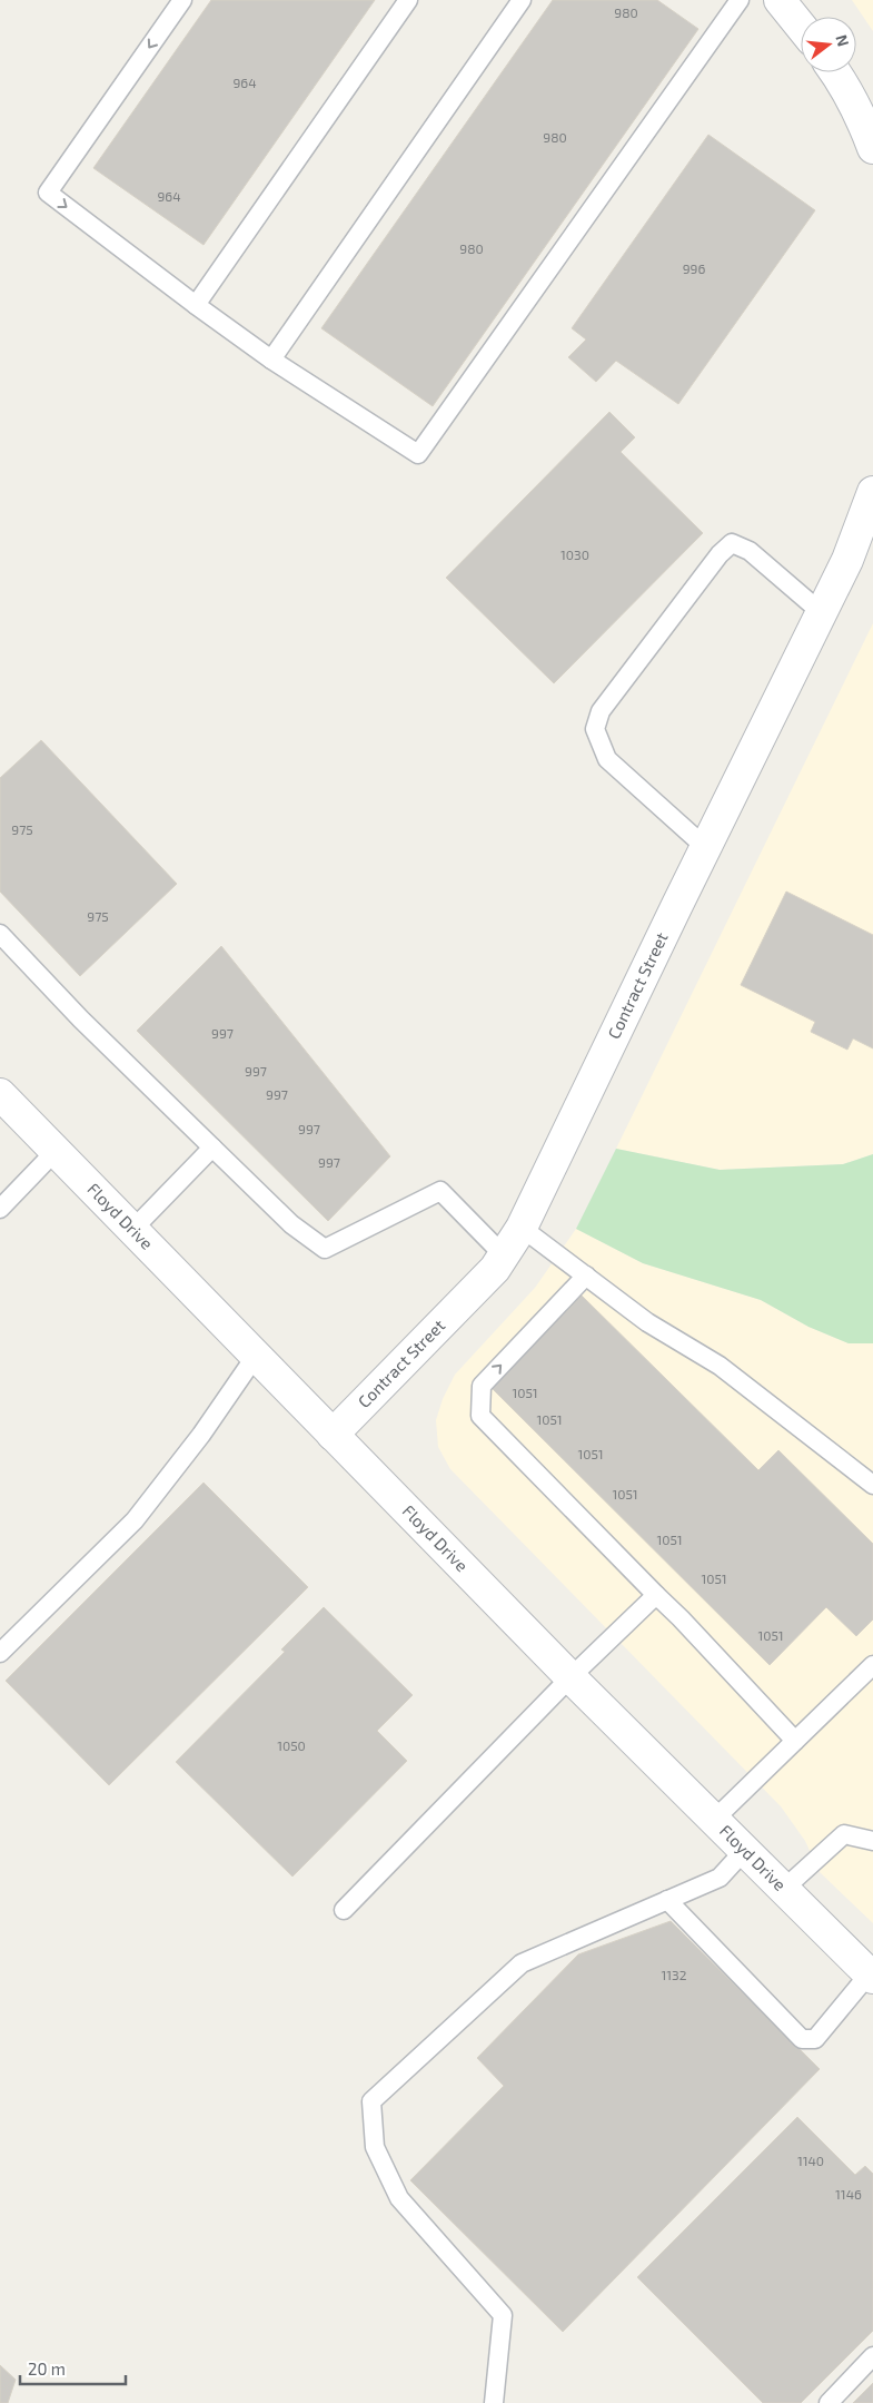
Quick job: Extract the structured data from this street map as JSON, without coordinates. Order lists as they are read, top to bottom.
{
  "streets": {
    "street": ["Contract Street", "Floyd Drive"]
  },
  "crossings": [
    ["Contract Street", "Floyd Drive"]
  ],
  "house_numbers": [
    "980",
    "964",
    "980",
    "964",
    "980",
    "996",
    "1030",
    "975",
    "975",
    "997",
    "997",
    "997",
    "997",
    "997",
    "1051",
    "1051",
    "1051",
    "1051",
    "1051",
    "1051",
    "1051",
    "1050",
    "1132",
    "1140",
    "1146"
  ],
  "scale_bar": "20 m",
  "north": "right"
}
